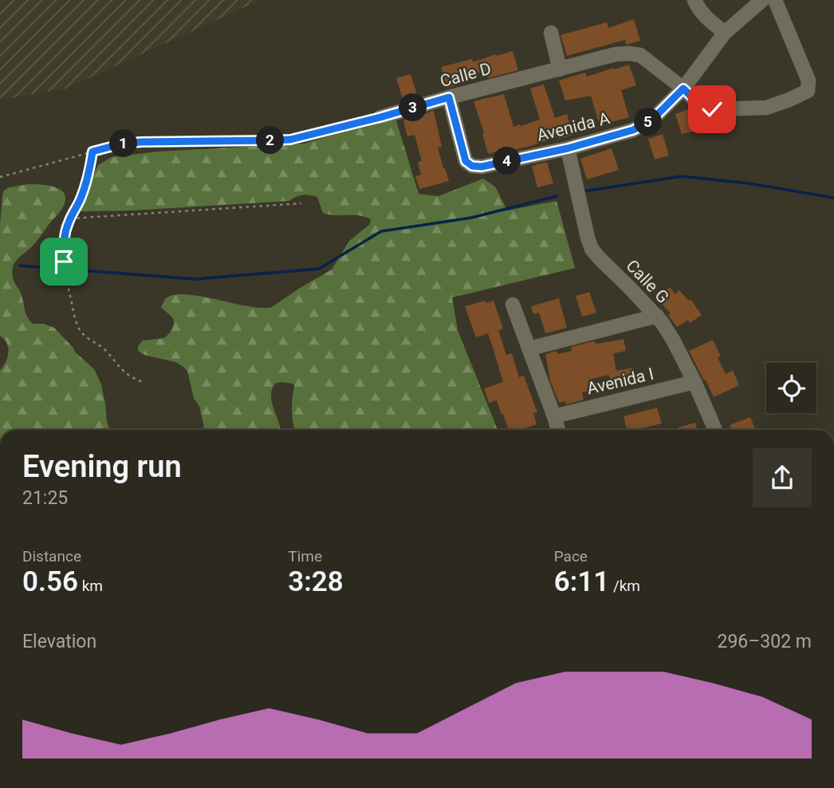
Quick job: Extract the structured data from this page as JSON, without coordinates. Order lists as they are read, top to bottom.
{
  "streets": {
    "street": [
      "Calle D",
      "Avenida A",
      "Calle G",
      "Avenida I"
    ]
  },
  "crossings": [
    ["Calle D", "Avenida A"],
    ["Avenida A", "Calle G"],
    ["Calle G", "Avenida I"]
  ],
  "page": {
    "pins": [
      "3",
      "5",
      "2",
      "1",
      "4"
    ],
    "heading": ["Evening run", "21:25"],
    "stats": [
      ["Distance", "0.56 km"],
      ["Time", "3:28"],
      ["Pace", "6:11 /km"]
    ],
    "chart": ["Elevation", "296–302 m"]
  }
}
